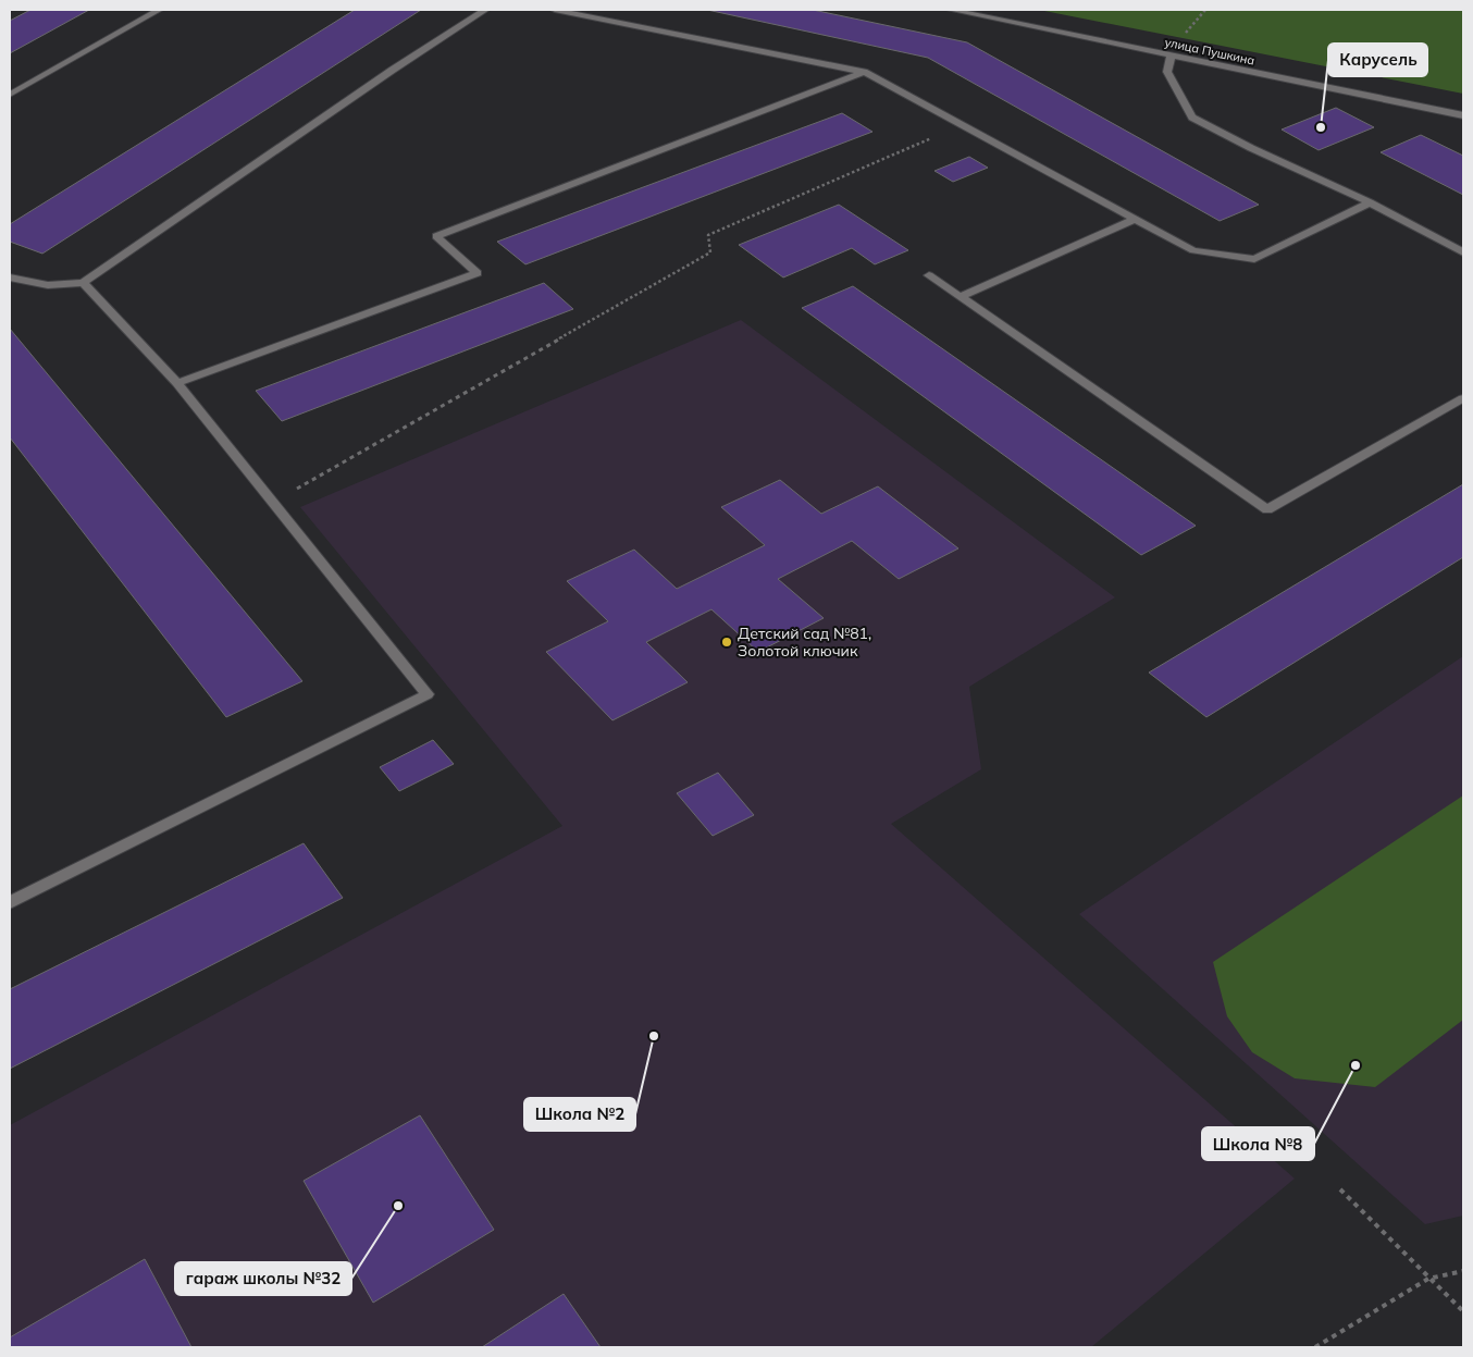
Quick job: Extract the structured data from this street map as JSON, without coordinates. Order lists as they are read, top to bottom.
{
  "streets": {
    "street": ["улица Пушкина"]
  },
  "places": [
    "Карусель",
    "Детский сад №81, Золотой ключик",
    "Школа №2",
    "Школа №8",
    "гараж школы №32"
  ]
}
